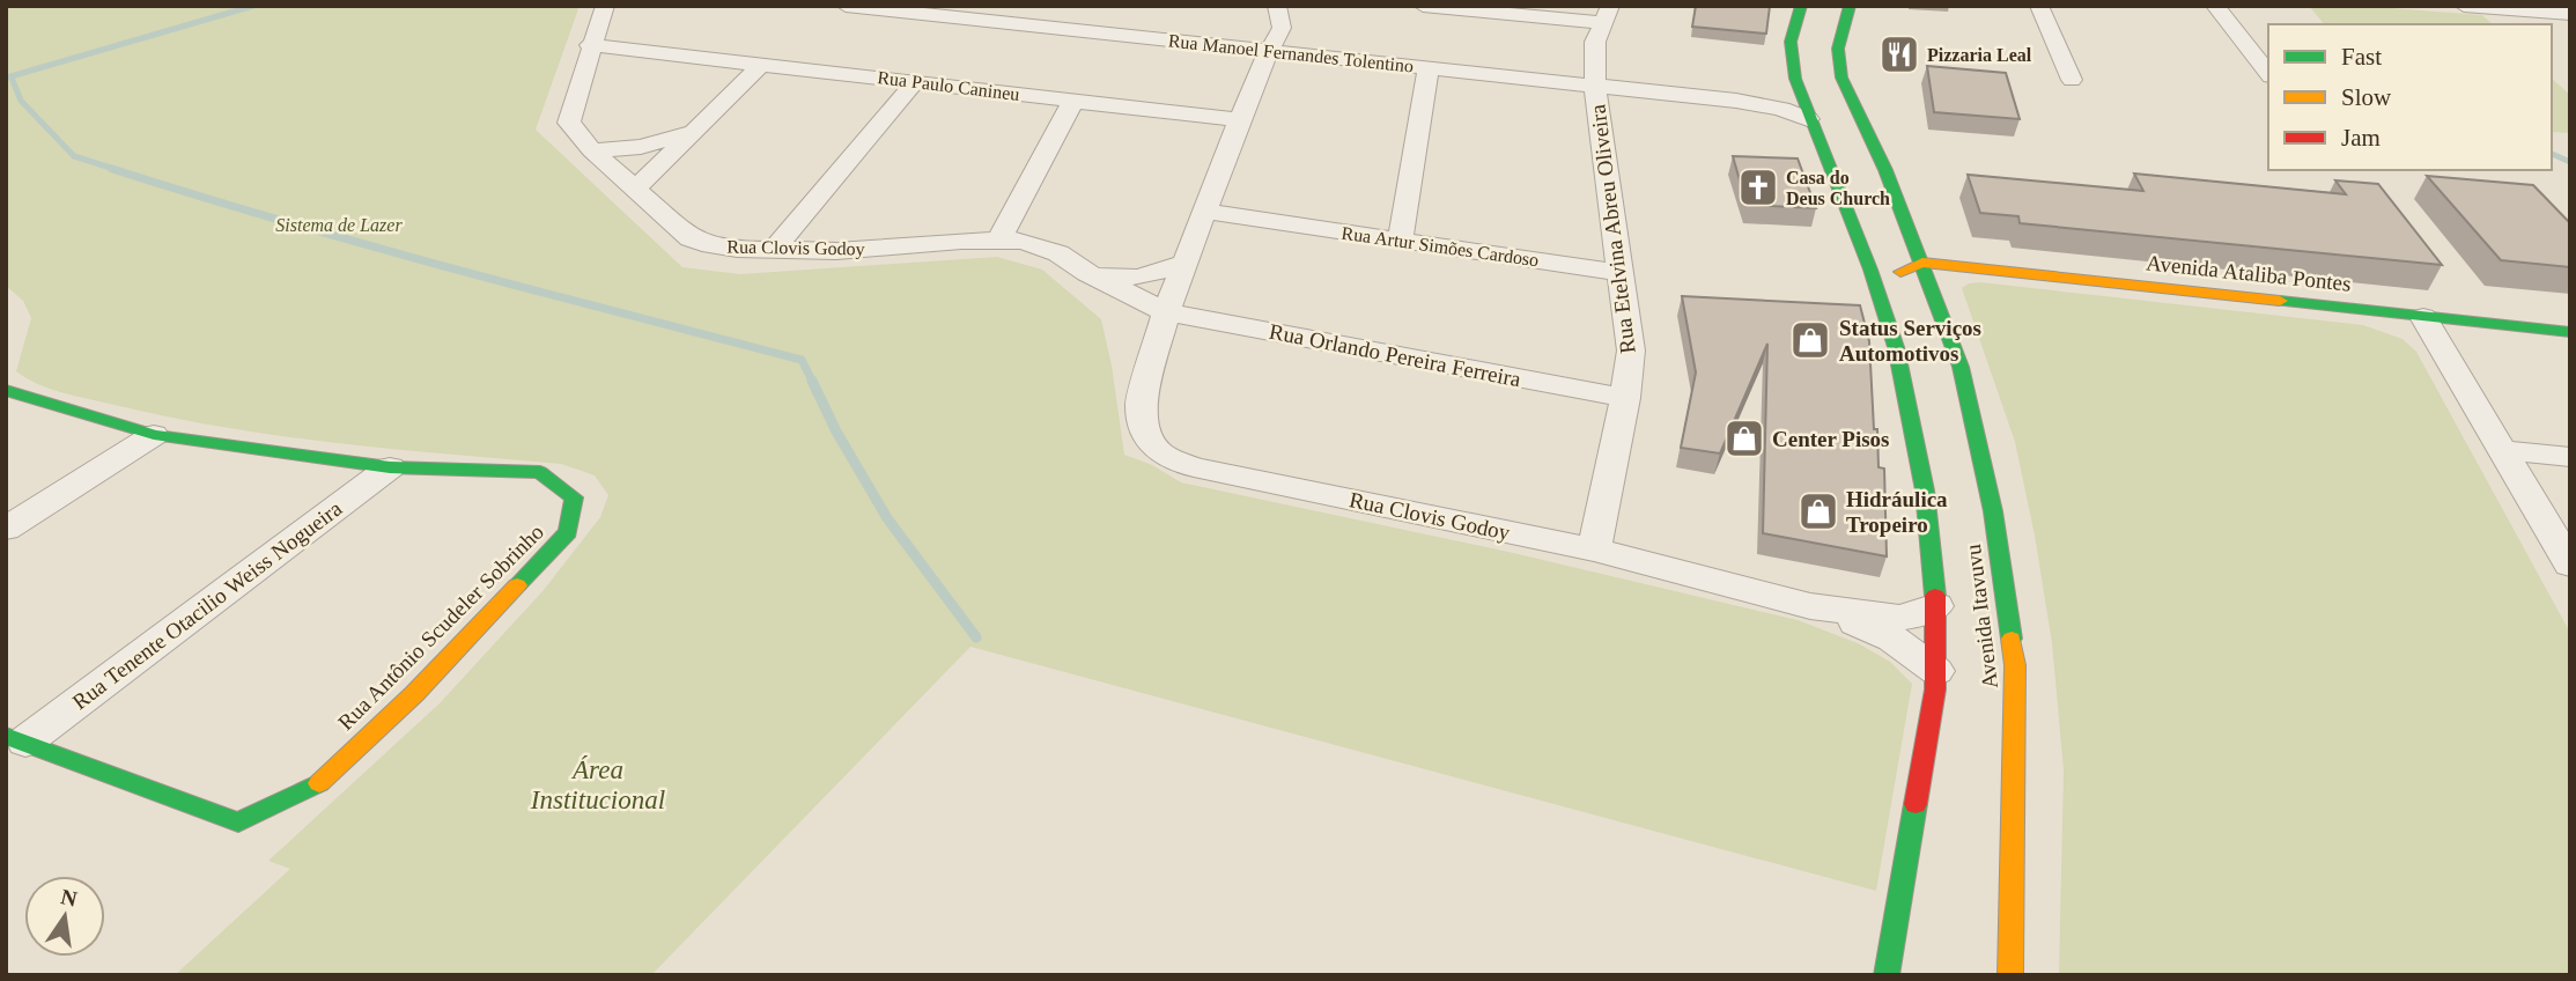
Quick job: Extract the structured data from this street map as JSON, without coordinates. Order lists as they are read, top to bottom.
{
  "streets": {
    "main road": ["Avenida Ataliba Pontes", "Avenida Itavuvu", "Rua Antônio Scudeler Sobrinho"],
    "street": [
      "Rua Manoel Fernandes Tolentino",
      "Rua Paulo Canineu",
      "Rua Etelvina Abreu Oliveira",
      "Rua Artur Simões Cardoso",
      "Rua Clovis Godoy",
      "Rua Orlando Pereira Ferreira",
      "Rua Tenente Otacilio Weiss Nogueira"
    ]
  },
  "crossings": [
    ["Rua Manoel Fernandes Tolentino", "Rua Etelvina Abreu Oliveira"],
    ["Rua Manoel Fernandes Tolentino", "Avenida Itavuvu"],
    ["Rua Paulo Canineu", "Rua Clovis Godoy"],
    ["Rua Etelvina Abreu Oliveira", "Rua Artur Simões Cardoso"],
    ["Rua Etelvina Abreu Oliveira", "Rua Clovis Godoy"],
    ["Rua Etelvina Abreu Oliveira", "Rua Orlando Pereira Ferreira"],
    ["Rua Clovis Godoy", "Rua Orlando Pereira Ferreira"],
    ["Rua Clovis Godoy", "Avenida Itavuvu"],
    ["Avenida Ataliba Pontes", "Avenida Itavuvu"],
    ["Rua Tenente Otacilio Weiss Nogueira", "Rua Antônio Scudeler Sobrinho"]
  ],
  "parks": ["Sistema de Lazer", "Área Institucional"],
  "places": {
    "restaurant": ["Pizzaria Leal"],
    "church": ["Casa do Deus Church"],
    "shop": ["Status Serviços Automotivos", "Center Pisos", "Hidráulica Tropeiro"]
  },
  "legend": ["Fast", "Slow", "Jam"],
  "north": "top"
}
